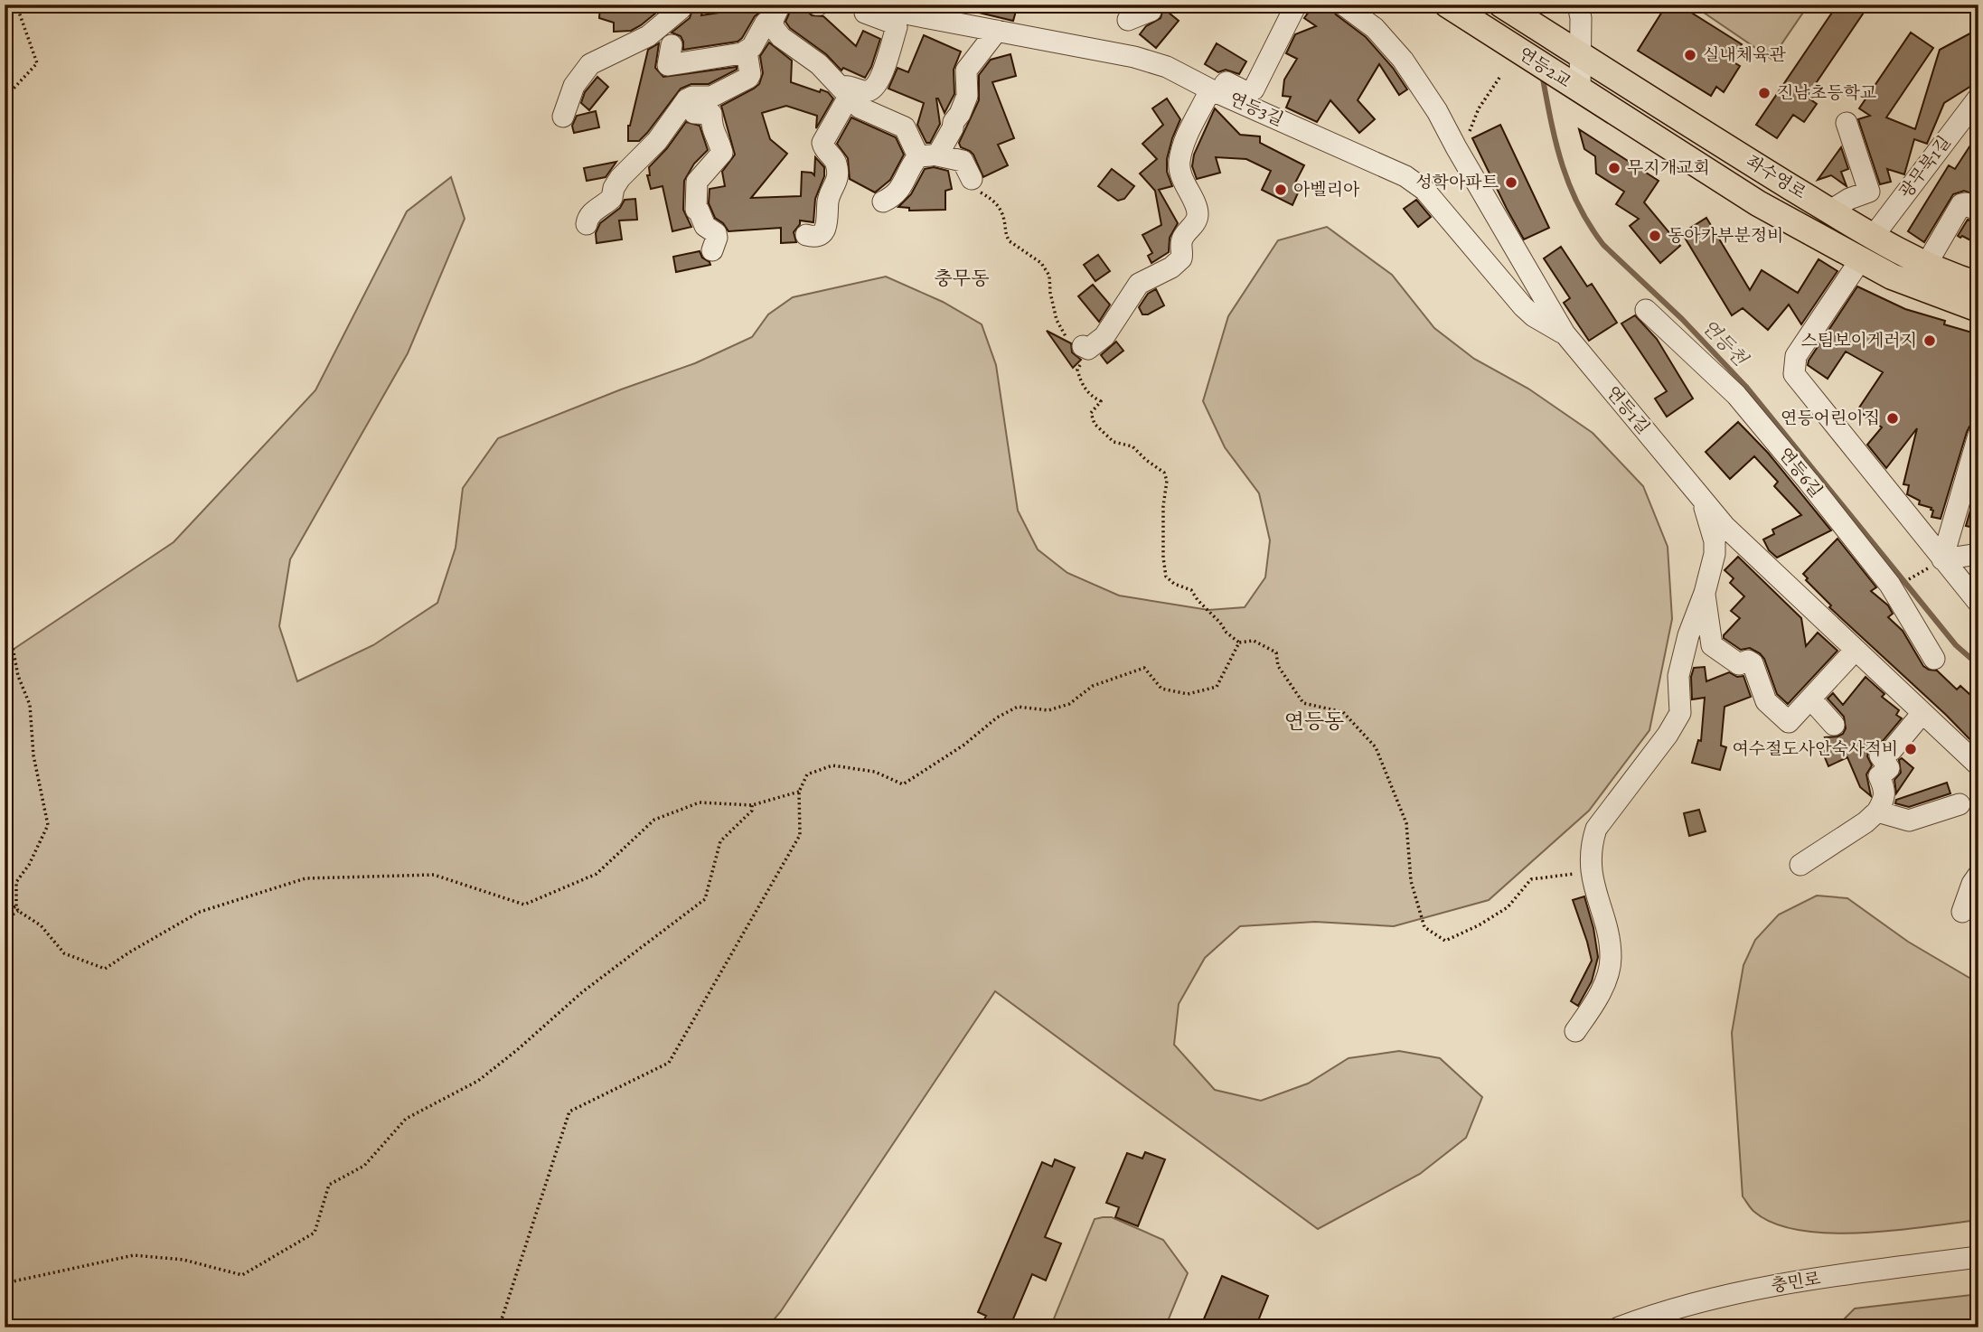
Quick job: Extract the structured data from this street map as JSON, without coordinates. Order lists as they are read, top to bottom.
{
  "streets": {
    "main road": ["연등2교", "좌수영로"],
    "street": [
      "연등3길",
      "광무북1길",
      "연등1길",
      "연등6길",
      "충민로"
    ]
  },
  "crossings": [
    ["연등2교", "좌수영로"],
    ["연등3길", "연등1길"],
    ["광무북1길", "좌수영로"]
  ],
  "districts": ["충무동", "연등동"],
  "water": ["연등천"],
  "places": [
    "실내체육관",
    "진남초등학교",
    "무지개교회",
    "성학아파트",
    "아벨리아",
    "동아카부분정비",
    "스팀보이게러지",
    "연등어린이집",
    "여수절도사안숙사적비"
  ]
}
